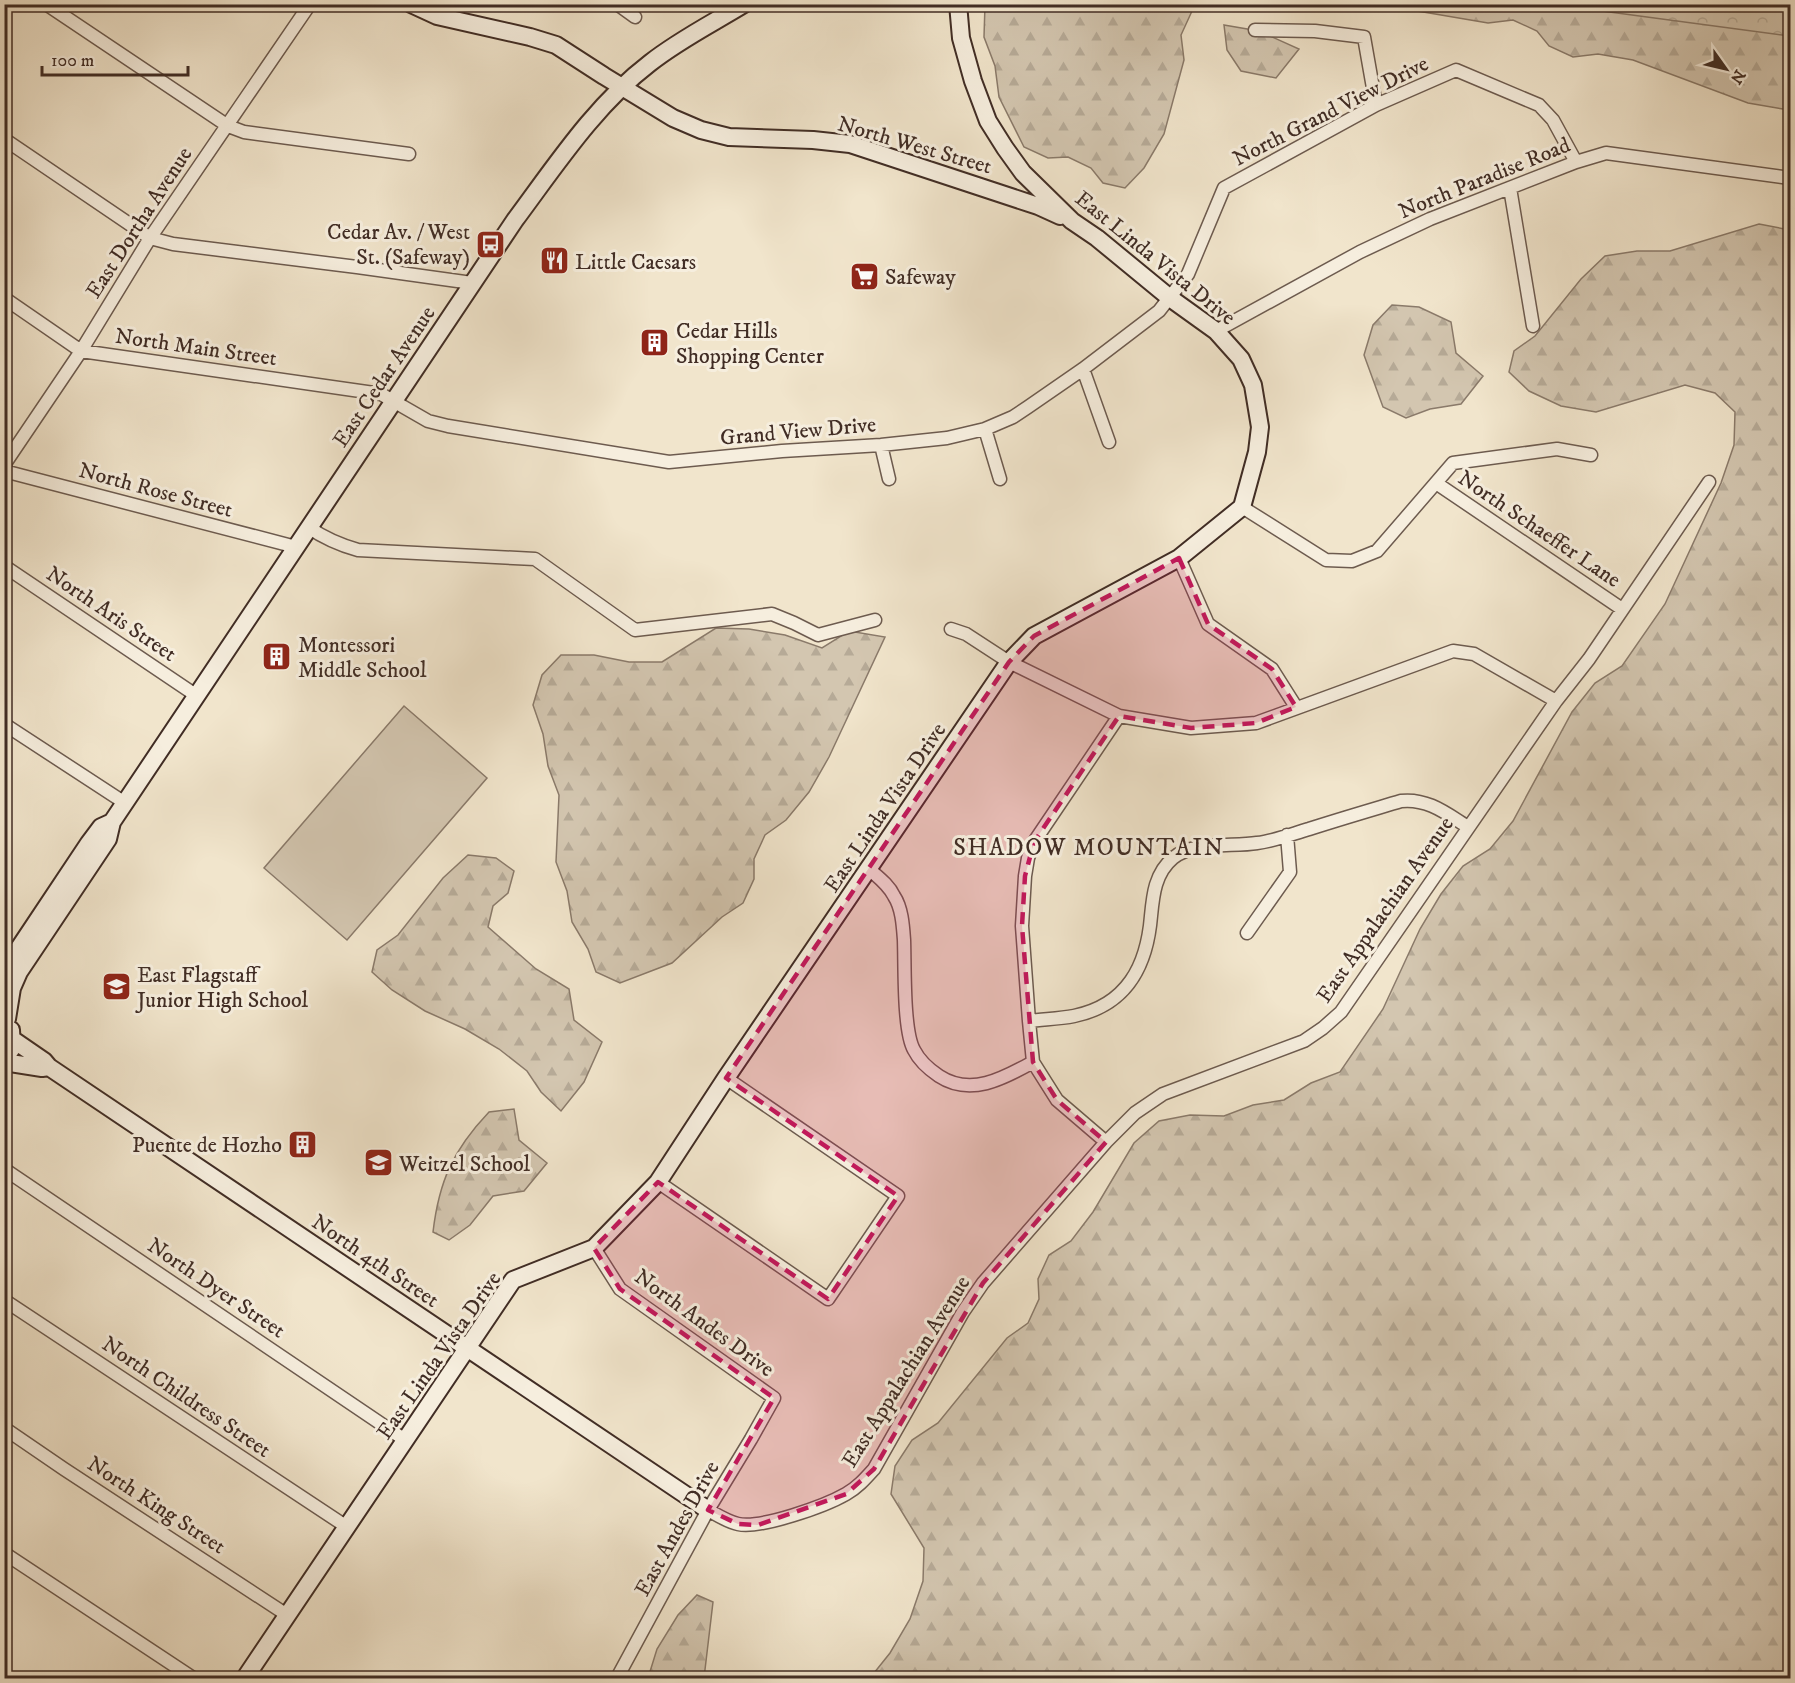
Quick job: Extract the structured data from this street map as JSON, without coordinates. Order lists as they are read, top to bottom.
{
  "streets": {
    "street": [
      "North Grand View Drive",
      "North West Street",
      "North Paradise Road",
      "East Dortha Avenue",
      "East Linda Vista Drive",
      "North Main Street",
      "East Cedar Avenue",
      "Grand View Drive",
      "North Rose Street",
      "North Schaeffer Lane",
      "North Aris Street",
      "East Appalachian Avenue",
      "North 4th Street",
      "North Dyer Street",
      "North Andes Drive",
      "North Childress Street",
      "North King Street",
      "East Andes Drive"
    ]
  },
  "crossings": [
    ["North Grand View Drive", "North Paradise Road"],
    ["North Grand View Drive", "East Linda Vista Drive"],
    ["North Grand View Drive", "Grand View Drive"],
    ["North West Street", "East Linda Vista Drive"],
    ["North West Street", "East Cedar Avenue"],
    ["North Paradise Road", "East Linda Vista Drive"],
    ["East Dortha Avenue", "North Main Street"],
    ["East Linda Vista Drive", "Grand View Drive"],
    ["East Linda Vista Drive", "North 4th Street"],
    ["East Linda Vista Drive", "North Dyer Street"],
    ["East Linda Vista Drive", "North Andes Drive"],
    ["East Linda Vista Drive", "North Childress Street"],
    ["East Linda Vista Drive", "North King Street"],
    ["North Main Street", "East Cedar Avenue"],
    ["North Main Street", "Grand View Drive"],
    ["East Cedar Avenue", "Grand View Drive"],
    ["East Cedar Avenue", "North Rose Street"],
    ["East Cedar Avenue", "North Aris Street"],
    ["North Schaeffer Lane", "East Appalachian Avenue"],
    ["East Appalachian Avenue", "North 4th Street"],
    ["East Appalachian Avenue", "East Andes Drive"],
    ["North 4th Street", "East Andes Drive"],
    ["North Andes Drive", "East Andes Drive"]
  ],
  "districts": ["SHADOW MOUNTAIN"],
  "places": {
    "bus stop": ["Cedar Av. / West St. (Safeway)"],
    "restaurant": ["Little Caesars"],
    "supermarket": ["Safeway"],
    "building": ["Cedar Hills Shopping Center", "Montessori Middle School", "Puente de Hozho"],
    "school or university": ["East Flagstaff Junior High School", "Weitzel School"]
  },
  "scale_bar": "100 m",
  "north": "bottom right"
}
